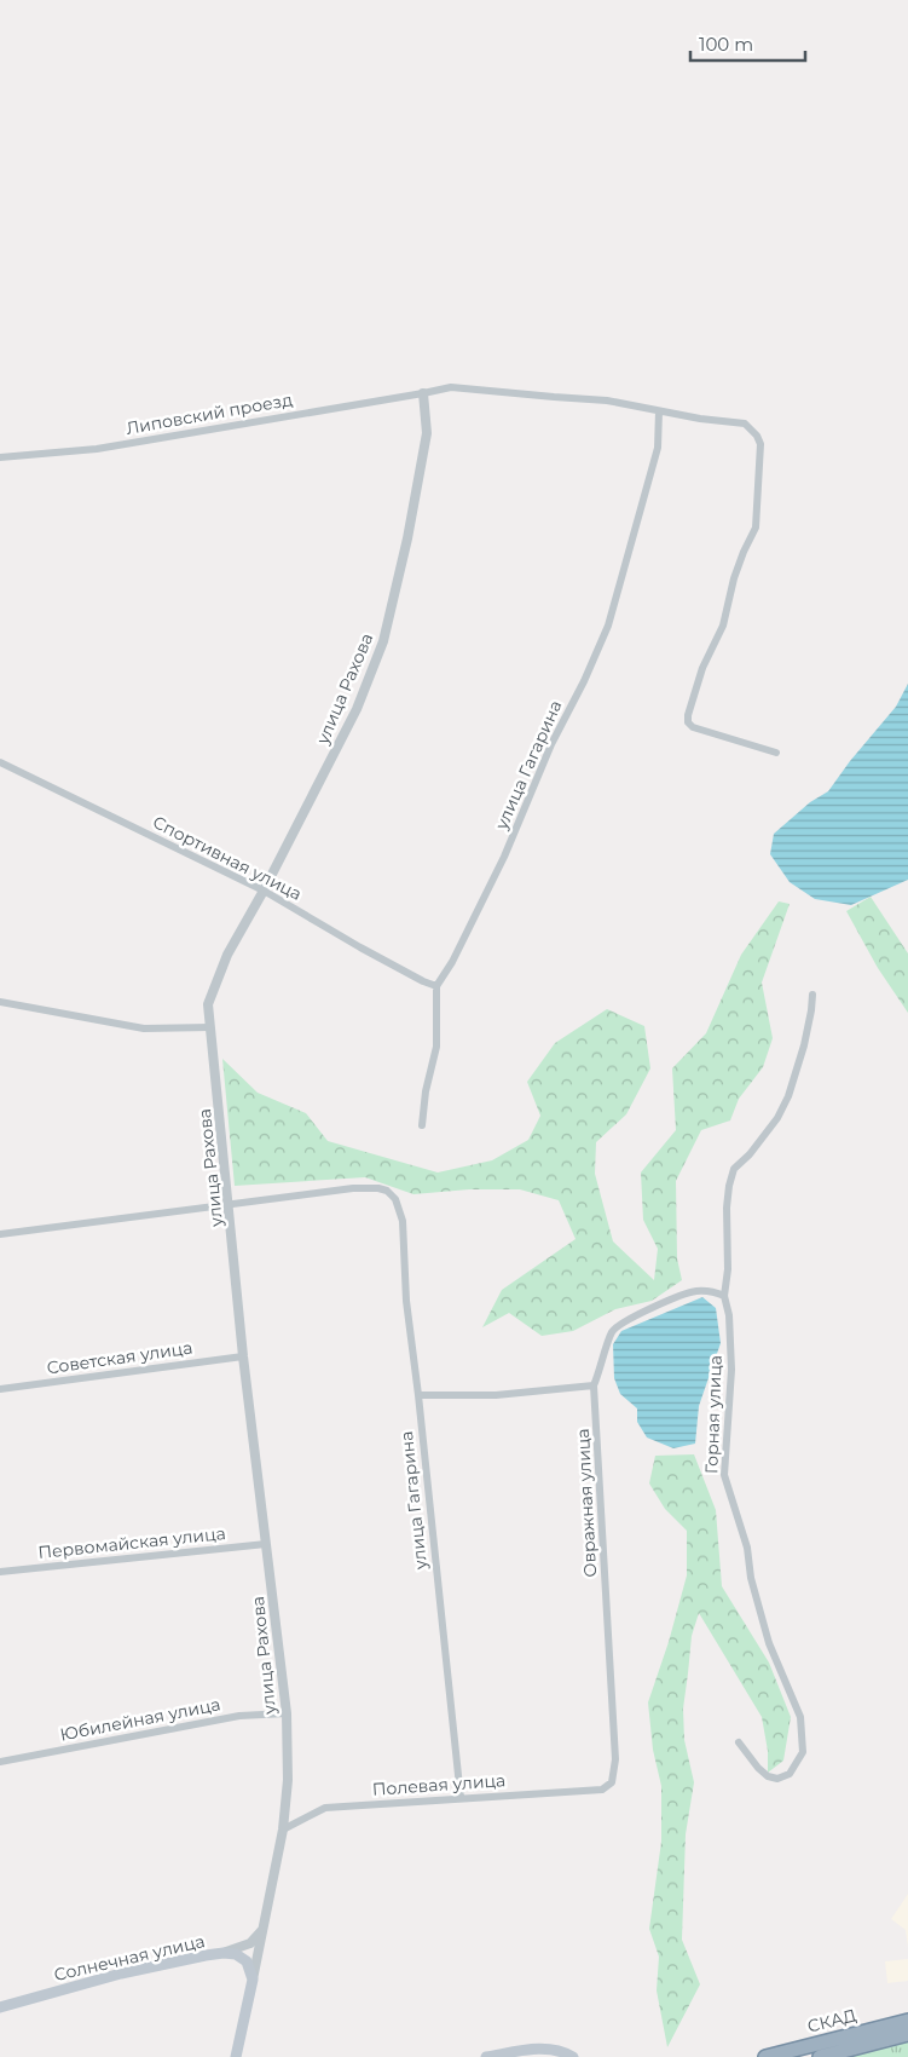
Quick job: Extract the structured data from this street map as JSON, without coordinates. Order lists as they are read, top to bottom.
{
  "streets": {
    "highway": ["СКАД"],
    "main road": ["Солнечная улица"],
    "street": [
      "Липовский проезд",
      "улица Рахова",
      "улица Гагарина",
      "Спортивная улица",
      "Советская улица",
      "Горная улица",
      "Овражная улица",
      "Первомайская улица",
      "Юбилейная улица",
      "Полевая улица"
    ]
  },
  "crossings": [
    ["Липовский проезд", "улица Рахова"],
    ["Липовский проезд", "улица Гагарина"],
    ["улица Рахова", "улица Гагарина"],
    ["улица Рахова", "Спортивная улица"],
    ["улица Рахова", "Советская улица"],
    ["улица Рахова", "Первомайская улица"],
    ["улица Рахова", "Юбилейная улица"],
    ["улица Рахова", "Полевая улица"],
    ["улица Рахова", "Солнечная улица"],
    ["улица Гагарина", "Спортивная улица"],
    ["улица Гагарина", "Полевая улица"],
    ["Овражная улица", "Полевая улица"]
  ],
  "scale_bar": "100 m"
}
